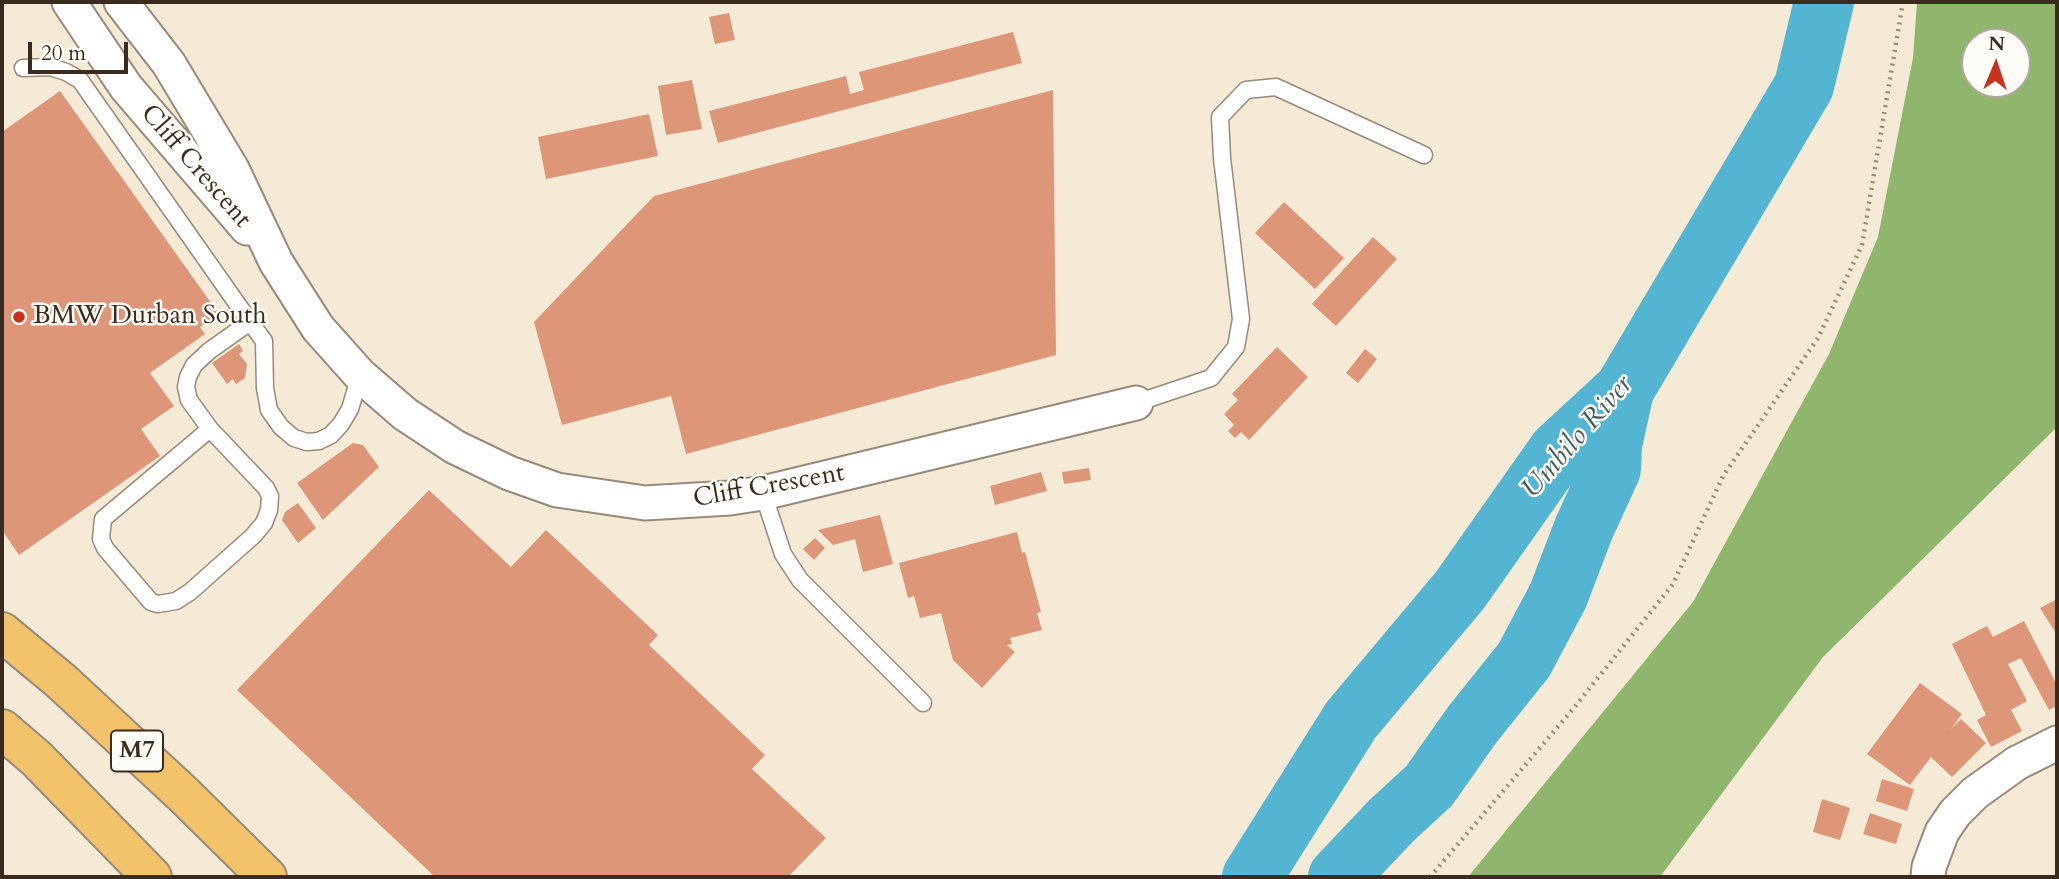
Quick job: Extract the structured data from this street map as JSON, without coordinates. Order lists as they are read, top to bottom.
{
  "streets": {
    "highway": ["M7"],
    "street": ["Cliff Crescent"]
  },
  "water": ["Umbilo River"],
  "places": ["BMW Durban South"],
  "scale_bar": "20 m",
  "north": "top"
}
